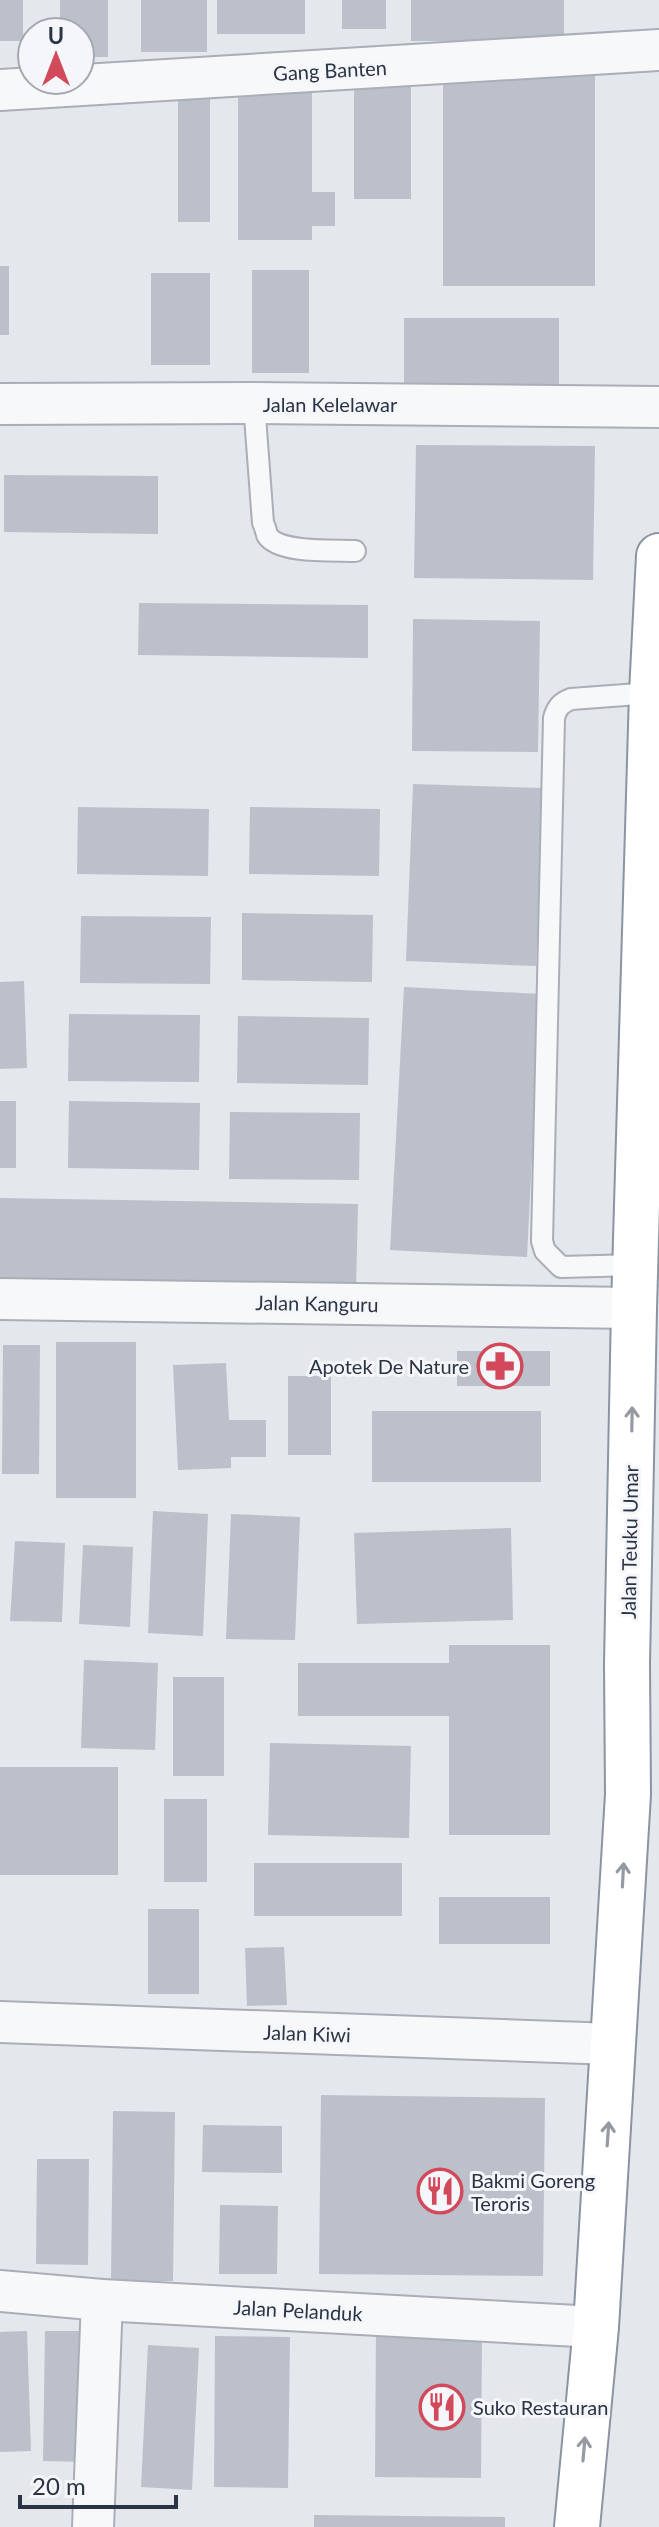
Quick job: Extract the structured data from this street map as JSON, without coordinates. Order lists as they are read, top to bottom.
{
  "streets": {
    "highway": ["Jalan Teuku Umar"],
    "street": [
      "Gang Banten",
      "Jalan Kelelawar",
      "Jalan Kanguru",
      "Jalan Kiwi",
      "Jalan Pelanduk"
    ]
  },
  "crossings": [
    ["Jalan Kanguru", "Jalan Teuku Umar"],
    ["Jalan Teuku Umar", "Jalan Kiwi"],
    ["Jalan Teuku Umar", "Jalan Pelanduk"]
  ],
  "one_way": ["Jalan Teuku Umar"],
  "places": {
    "pharmacy": ["Apotek De Nature"],
    "restaurant": ["Bakmi Goreng Teroris", "Suko Restauran"]
  },
  "scale_bar": "20 m",
  "north": "top"
}
